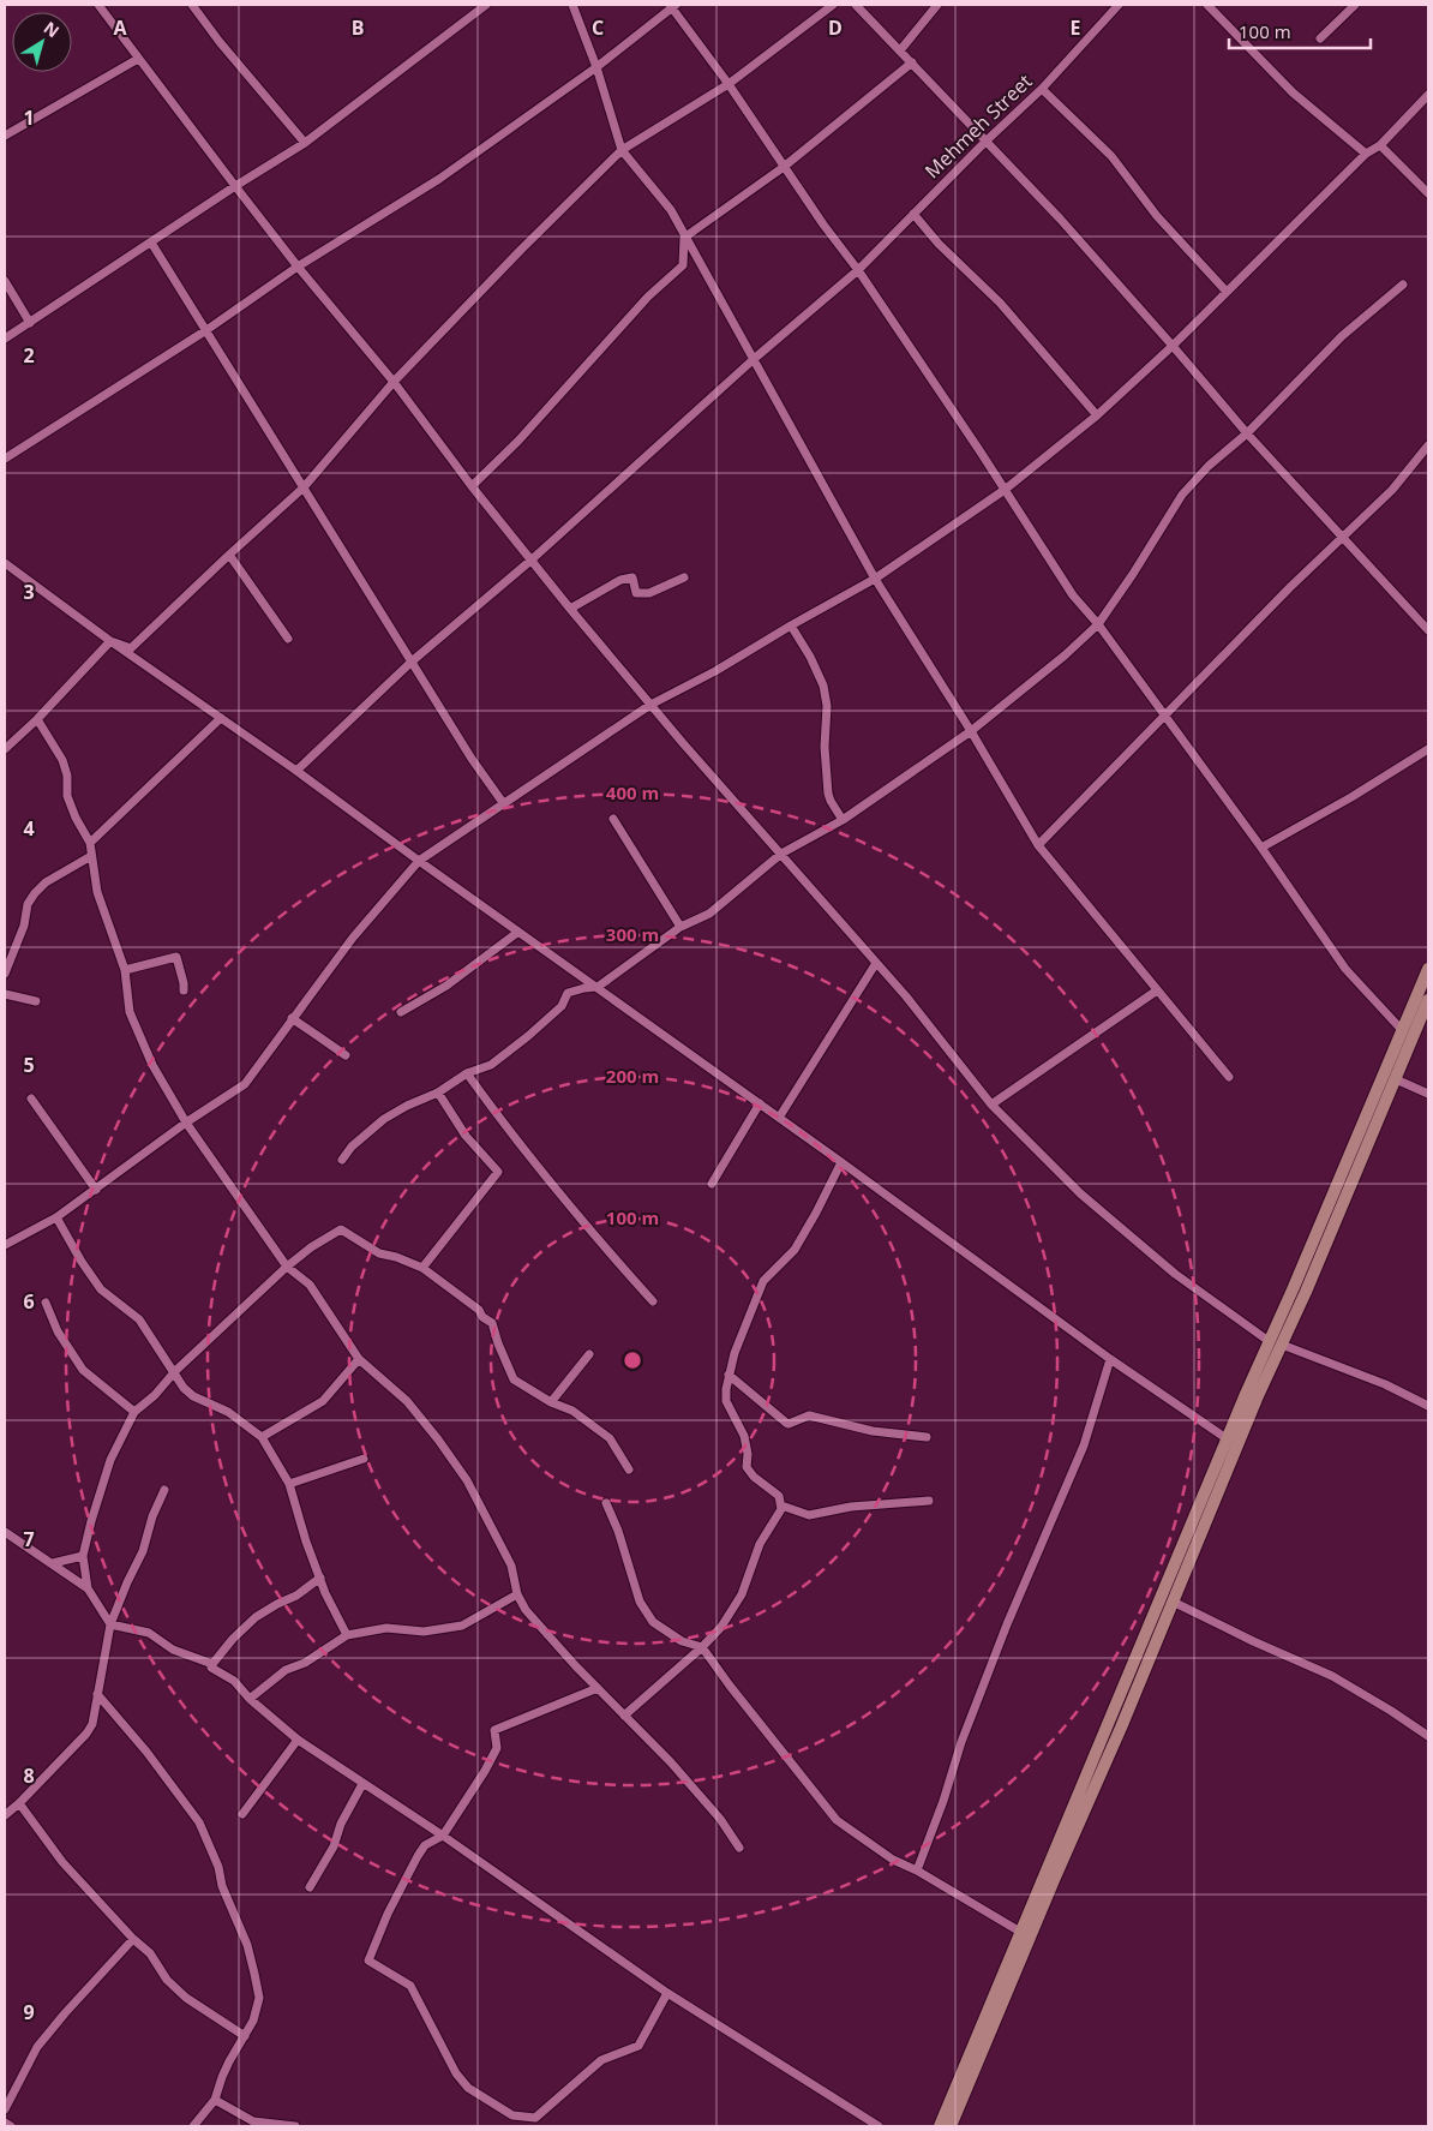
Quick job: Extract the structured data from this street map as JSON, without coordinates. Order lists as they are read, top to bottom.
{
  "streets": {
    "street": ["Mehmeh Street"]
  },
  "scale_bar": "100 m",
  "north": "top right",
  "grid": {
    "columns": [
      "A",
      "B",
      "C",
      "D",
      "E"
    ],
    "rows": [
      "1",
      "2",
      "3",
      "4",
      "5",
      "6",
      "7",
      "8",
      "9"
    ]
  },
  "rings": [
    "400 m",
    "300 m",
    "200 m",
    "100 m"
  ]
}
